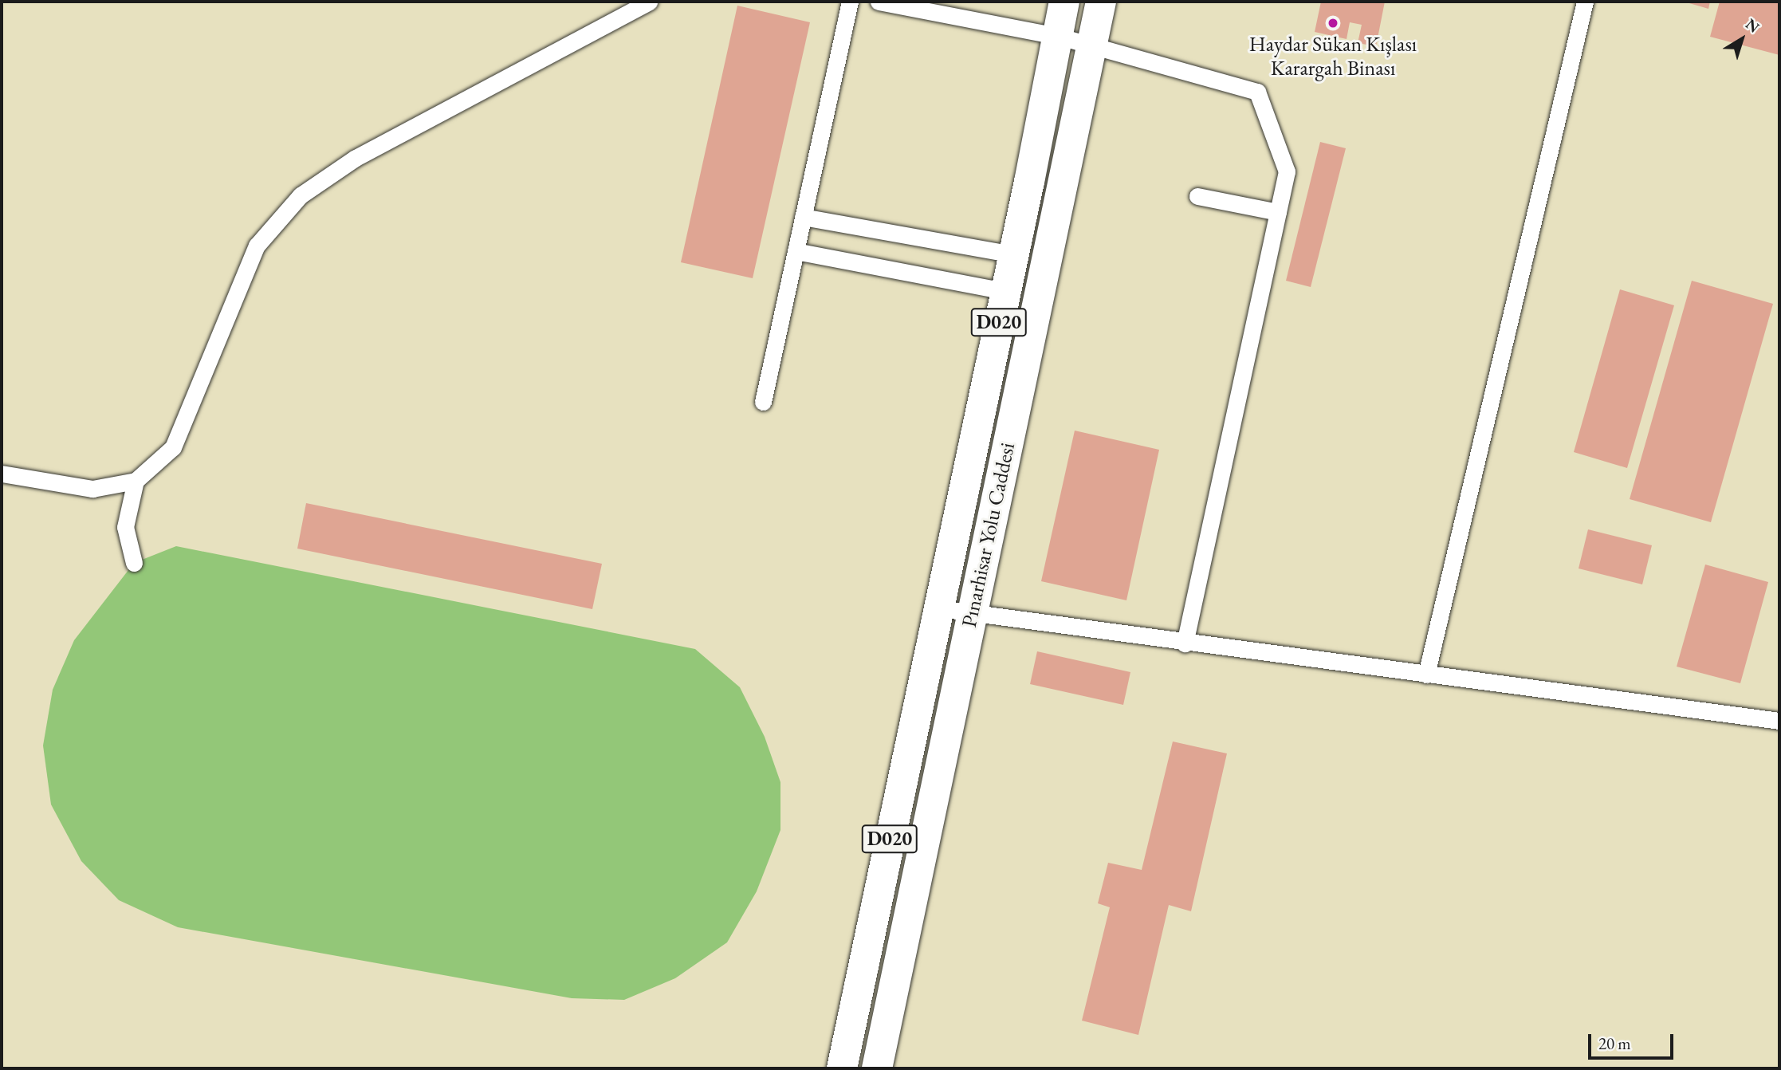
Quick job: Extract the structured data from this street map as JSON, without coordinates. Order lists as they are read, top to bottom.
{
  "streets": {
    "highway": ["D020", "Pınarhisar Yolu Caddesi"]
  },
  "places": ["Haydar Sükan Kışlası Karargah Binası"],
  "scale_bar": "20 m",
  "north": "top right"
}
